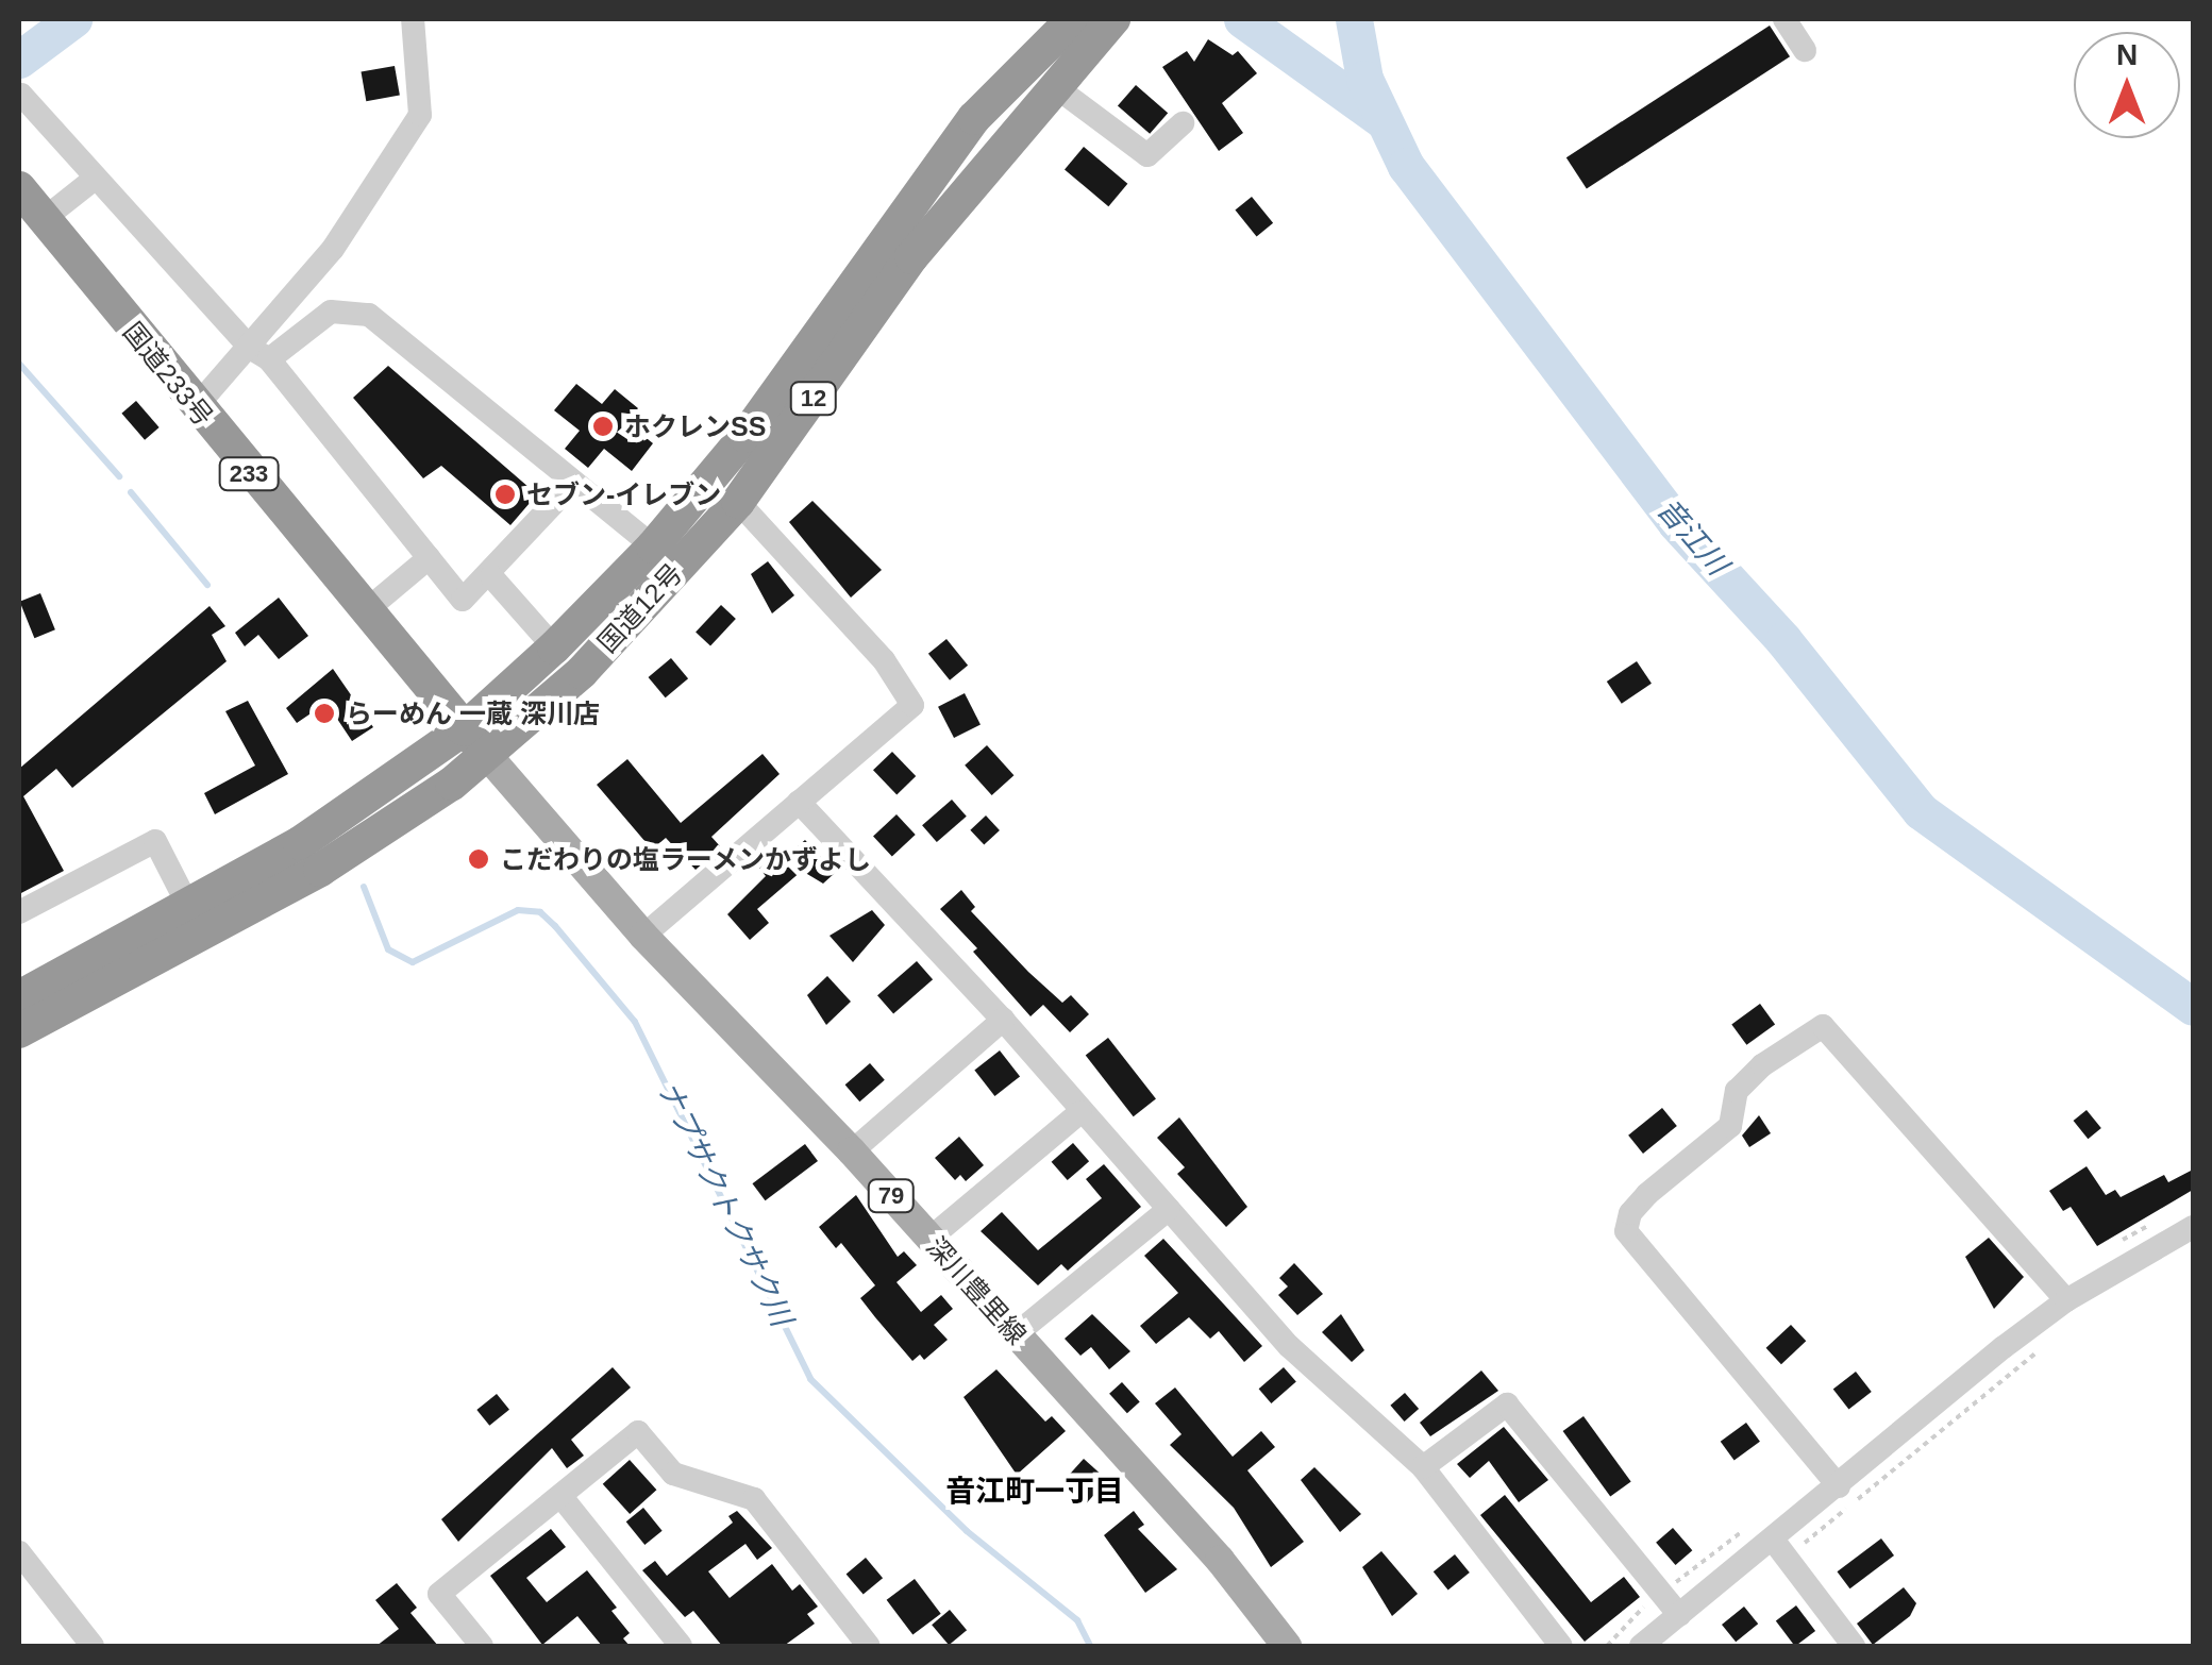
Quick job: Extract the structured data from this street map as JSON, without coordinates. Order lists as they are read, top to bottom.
{
  "streets": {
    "highway": [
      "国道233号",
      "12",
      "233",
      "国道12号"
    ],
    "main road": ["79", "深川豊里線"]
  },
  "crossings": [
    ["国道233号", "国道12号"],
    ["国道233号", "深川豊里線"],
    ["国道12号", "深川豊里線"]
  ],
  "districts": ["音江町一丁目"],
  "water": ["音江川", "ナプサクトクサク川"],
  "places": [
    "ホクレンSS",
    "セブン-イレブン",
    "らーめん 一蔵 深川店",
    "こだわりの塩ラーメンかずよし"
  ],
  "north": "top"
}
